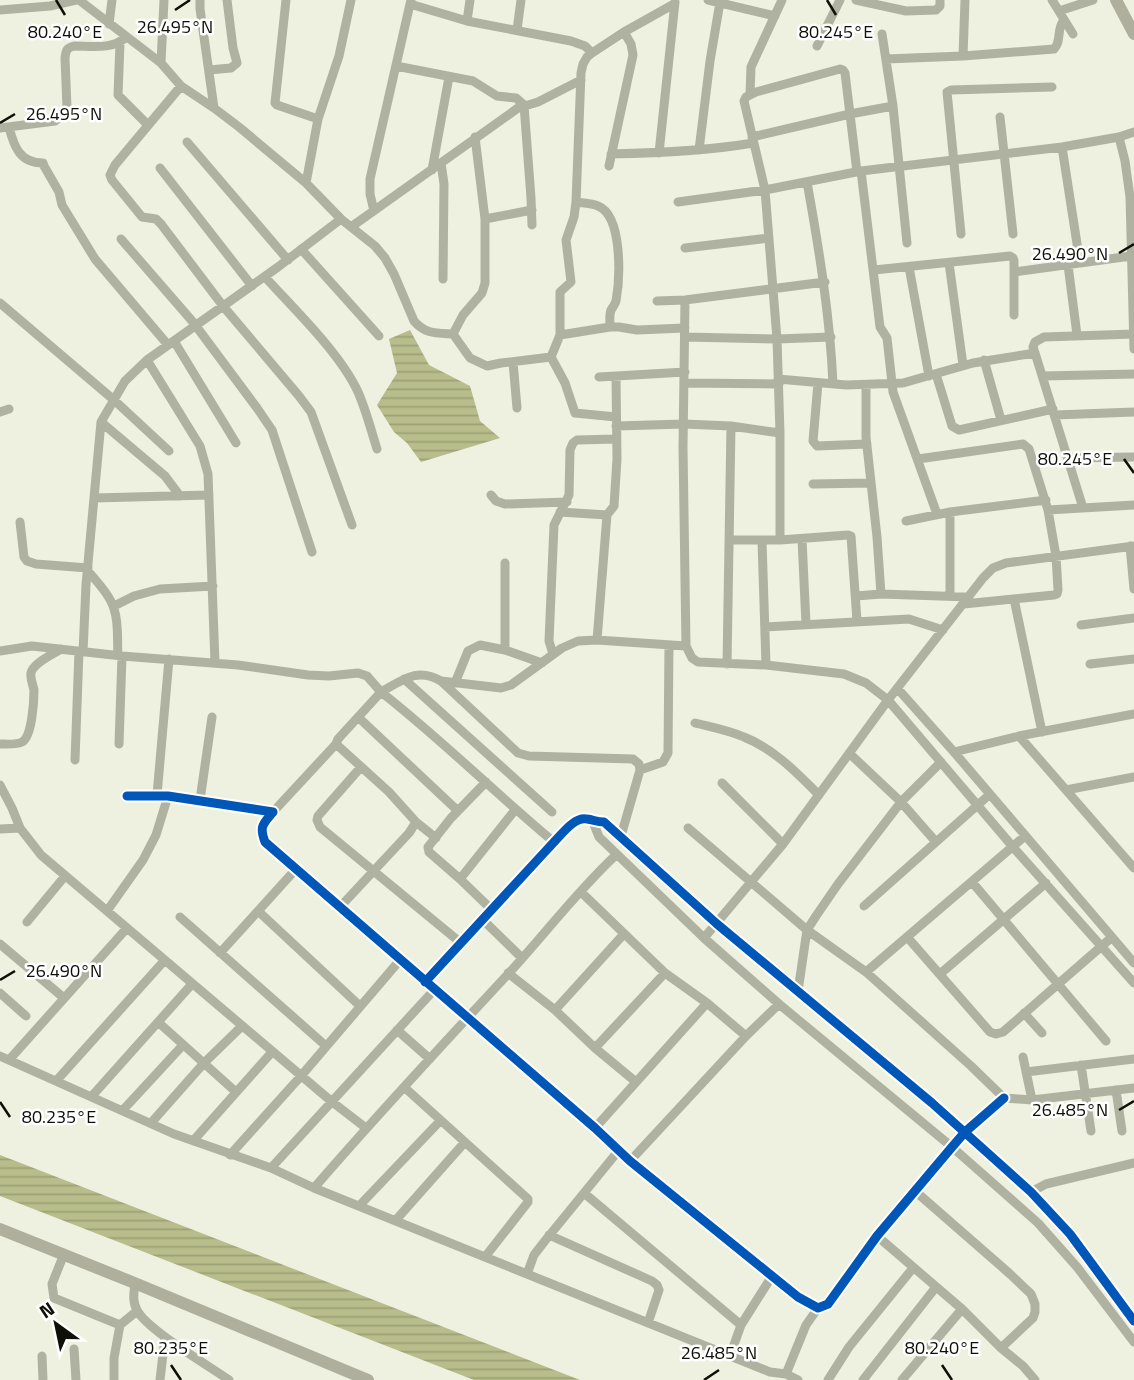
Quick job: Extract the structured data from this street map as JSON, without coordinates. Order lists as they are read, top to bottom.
{
  "north": "top left",
  "coordinates": [
    "26.495°N",
    "80.245°E",
    "80.240°E",
    "26.490°N",
    "26.485°N",
    "80.235°E"
  ]
}
